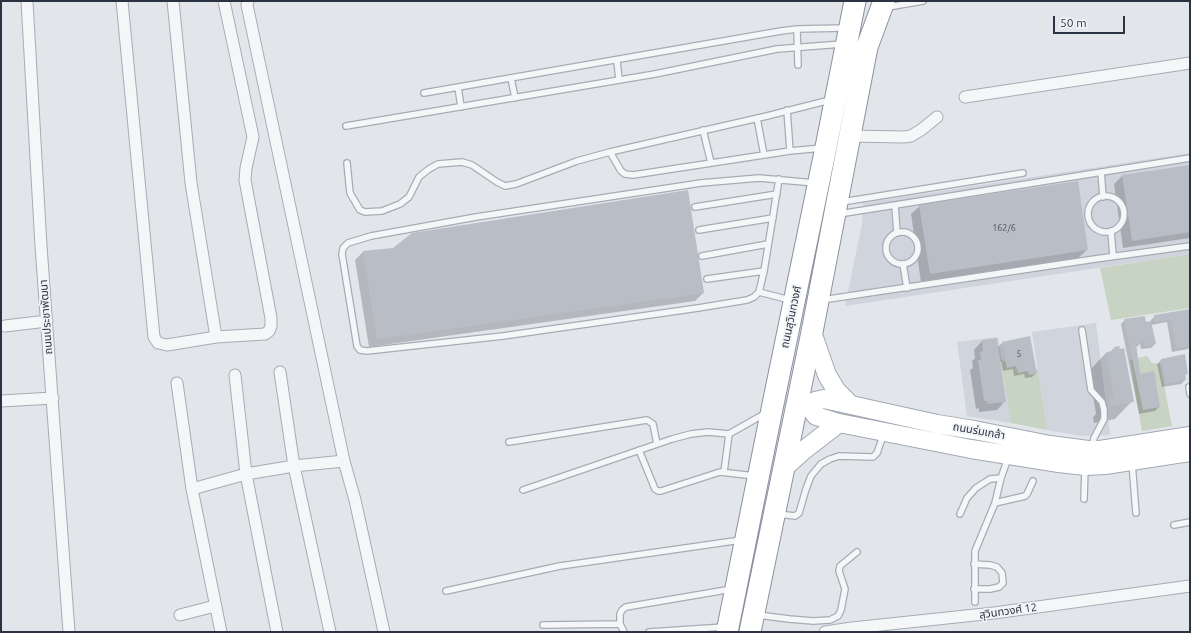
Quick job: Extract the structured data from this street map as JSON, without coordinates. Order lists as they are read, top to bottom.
{
  "streets": {
    "highway": ["ถนนสุวินทวงศ์"],
    "main road": ["ถนนร่มเกล้า"],
    "street": ["ถนนประชาพัฒนา", "สุวินทวงศ์ 12"]
  },
  "house_numbers": ["162/6", "5"],
  "scale_bar": "50 m"
}
